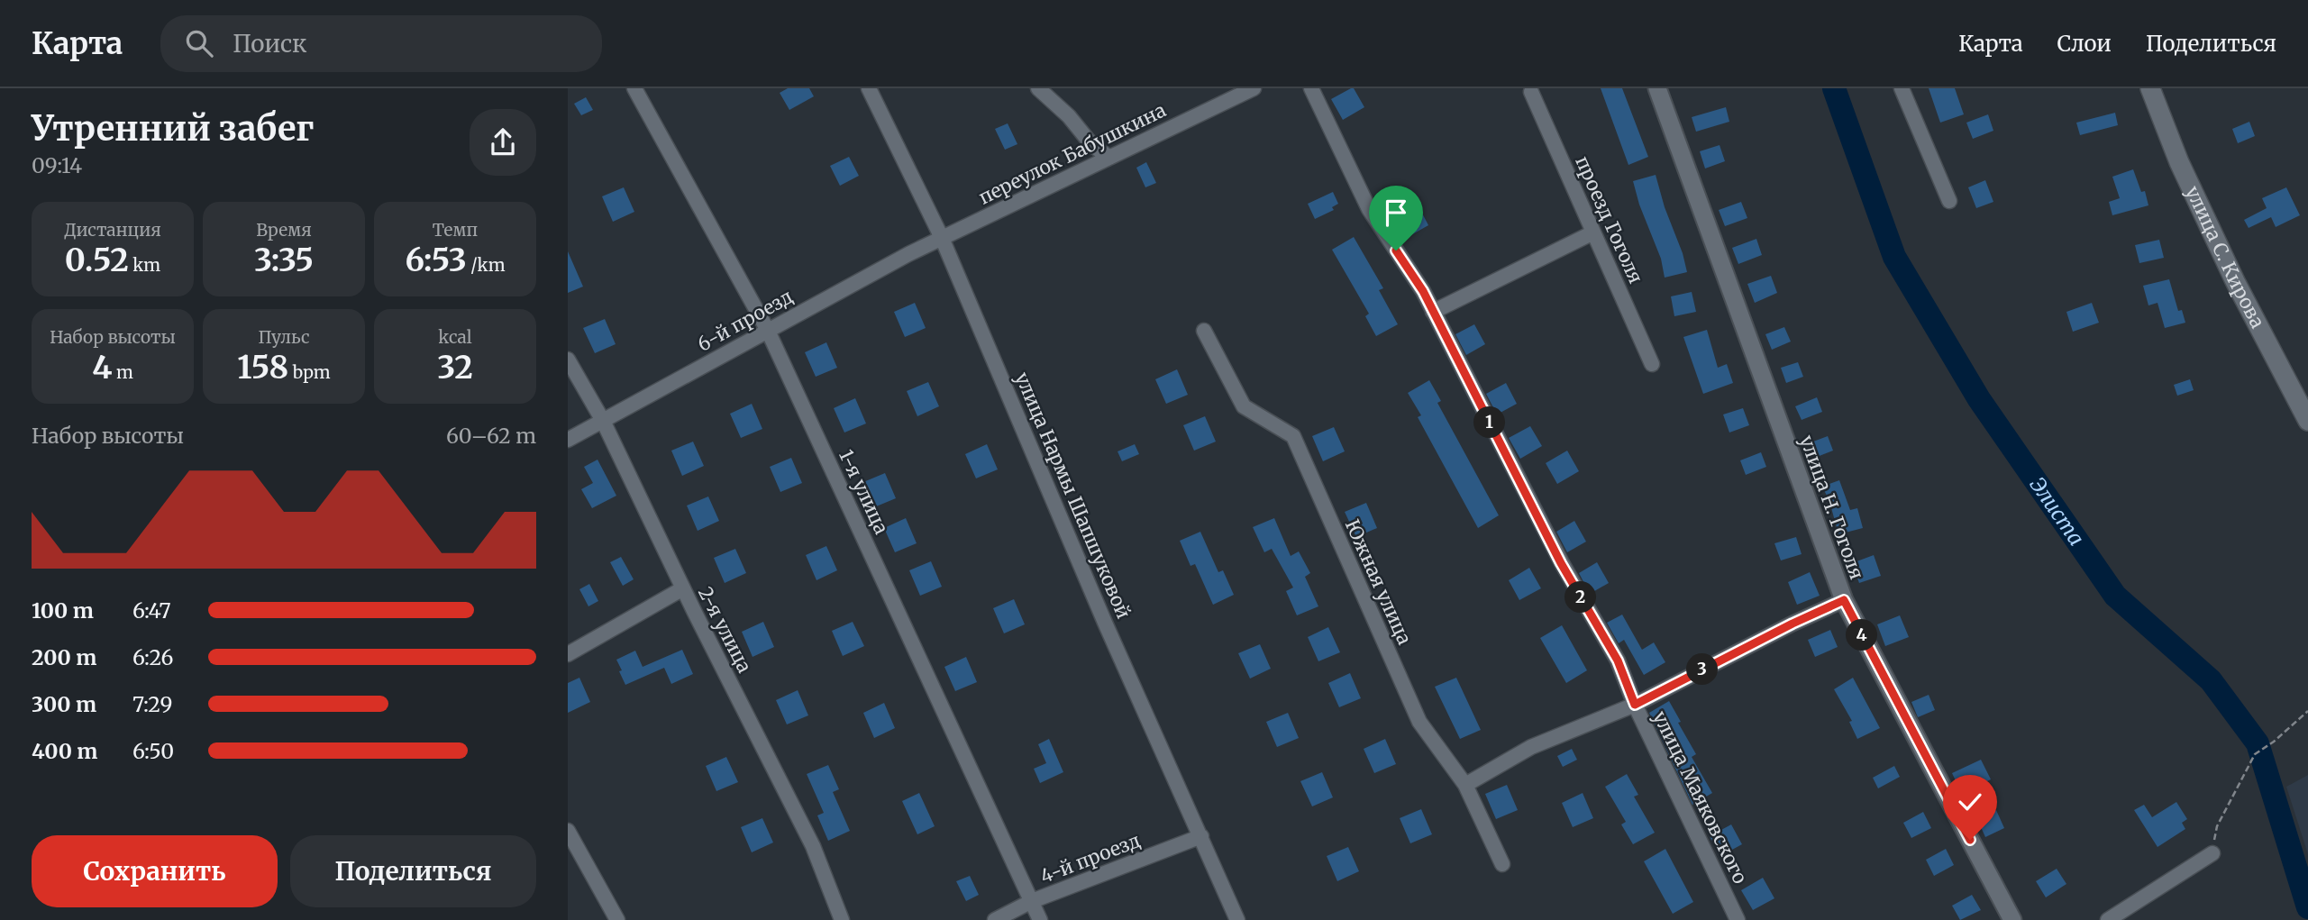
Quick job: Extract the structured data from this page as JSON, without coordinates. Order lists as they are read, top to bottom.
{
  "streets": {
    "main road": ["улица С. Кирова"],
    "street": [
      "переулок Бабушкина",
      "проезд Гоголя",
      "6-й проезд",
      "1-я улица",
      "улица Нармы Шапшуковой",
      "улица Н. Гоголя",
      "Южная улица",
      "2-я улица",
      "улица Маяковского",
      "4-й проезд"
    ]
  },
  "crossings": [
    ["переулок Бабушкина", "6-й проезд"],
    ["переулок Бабушкина", "улица Нармы Шапшуковой"],
    ["6-й проезд", "1-я улица"],
    ["6-й проезд", "улица Нармы Шапшуковой"],
    ["6-й проезд", "2-я улица"],
    ["1-я улица", "4-й проезд"],
    ["улица Нармы Шапшуковой", "4-й проезд"]
  ],
  "water": ["Элиста"],
  "page": {
    "header": "Карта",
    "search": "Поиск",
    "nav": ["Карта", "Слои", "Поделиться"],
    "heading": ["Утренний забег", "09:14"],
    "stats": [
      ["Дистанция", "0.52 km"],
      ["Время", "3:35"],
      ["Темп", "6:53 /km"],
      ["Набор высоты", "4 m"],
      ["Пульс", "158 bpm"],
      ["kcal", "32"]
    ],
    "pins": [
      "1",
      "2",
      "4",
      "3"
    ],
    "chart": ["Набор высоты", "60–62 m"],
    "list": [
      {
        "name": "100 m",
        "note": "6:47"
      },
      {
        "name": "200 m",
        "note": "6:26"
      },
      {
        "name": "300 m",
        "note": "7:29"
      },
      {
        "name": "400 m",
        "note": "6:50"
      }
    ],
    "buttons": ["Сохранить", "Поделиться"]
  }
}
